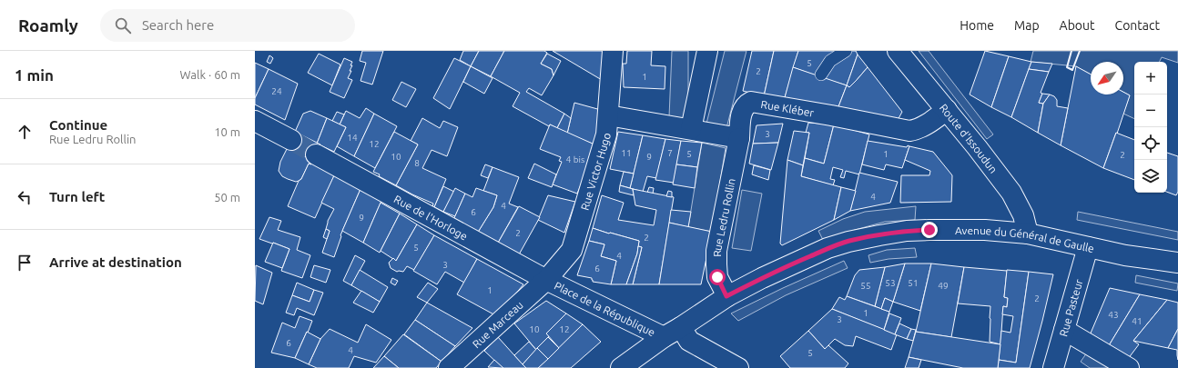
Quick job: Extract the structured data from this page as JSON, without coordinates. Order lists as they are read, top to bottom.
{
  "streets": {
    "street": [
      "Rue Kléber",
      "Route d'Issoudun",
      "Rue Victor Hugo",
      "Rue de l'Horloge",
      "Rue Ledru Rollin",
      "Avenue du Général de Gaulle",
      "Rue Pasteur",
      "Place de la République",
      "Rue Marceau"
    ]
  },
  "crossings": [
    ["Rue Kléber", "Route d'Issoudun"],
    ["Rue Kléber", "Rue Ledru Rollin"],
    ["Route d'Issoudun", "Avenue du Général de Gaulle"],
    ["Rue Victor Hugo", "Rue de l'Horloge"],
    ["Rue Victor Hugo", "Place de la République"],
    ["Rue Victor Hugo", "Rue Marceau"],
    ["Rue de l'Horloge", "Place de la République"],
    ["Rue de l'Horloge", "Rue Marceau"],
    ["Rue Ledru Rollin", "Avenue du Général de Gaulle"],
    ["Avenue du Général de Gaulle", "Rue Pasteur"],
    ["Avenue du Général de Gaulle", "Place de la République"],
    ["Place de la République", "Rue Marceau"]
  ],
  "house_numbers": [
    "5",
    "2",
    "1",
    "24",
    "3",
    "14",
    "12",
    "11",
    "7",
    "5",
    "1",
    "2",
    "10",
    "9",
    "4 bis",
    "8",
    "4",
    "4",
    "6",
    "9",
    "2",
    "2",
    "5",
    "4",
    "3",
    "6",
    "53",
    "51",
    "55",
    "49",
    "1",
    "2",
    "1",
    "43",
    "3",
    "41",
    "10",
    "12",
    "6",
    "4",
    "5"
  ],
  "north": "bottom left",
  "page": {
    "header": "Roamly",
    "search": "Search here",
    "nav": [
      "Home",
      "Map",
      "About",
      "Contact"
    ],
    "heading": ["1 min", "Walk · 60 m"],
    "map_buttons": ["+", "−"],
    "list": [
      ["Continue", "Rue Ledru Rollin", "10 m"],
      ["Turn left", "50 m"],
      "Arrive at destination"
    ]
  }
}
